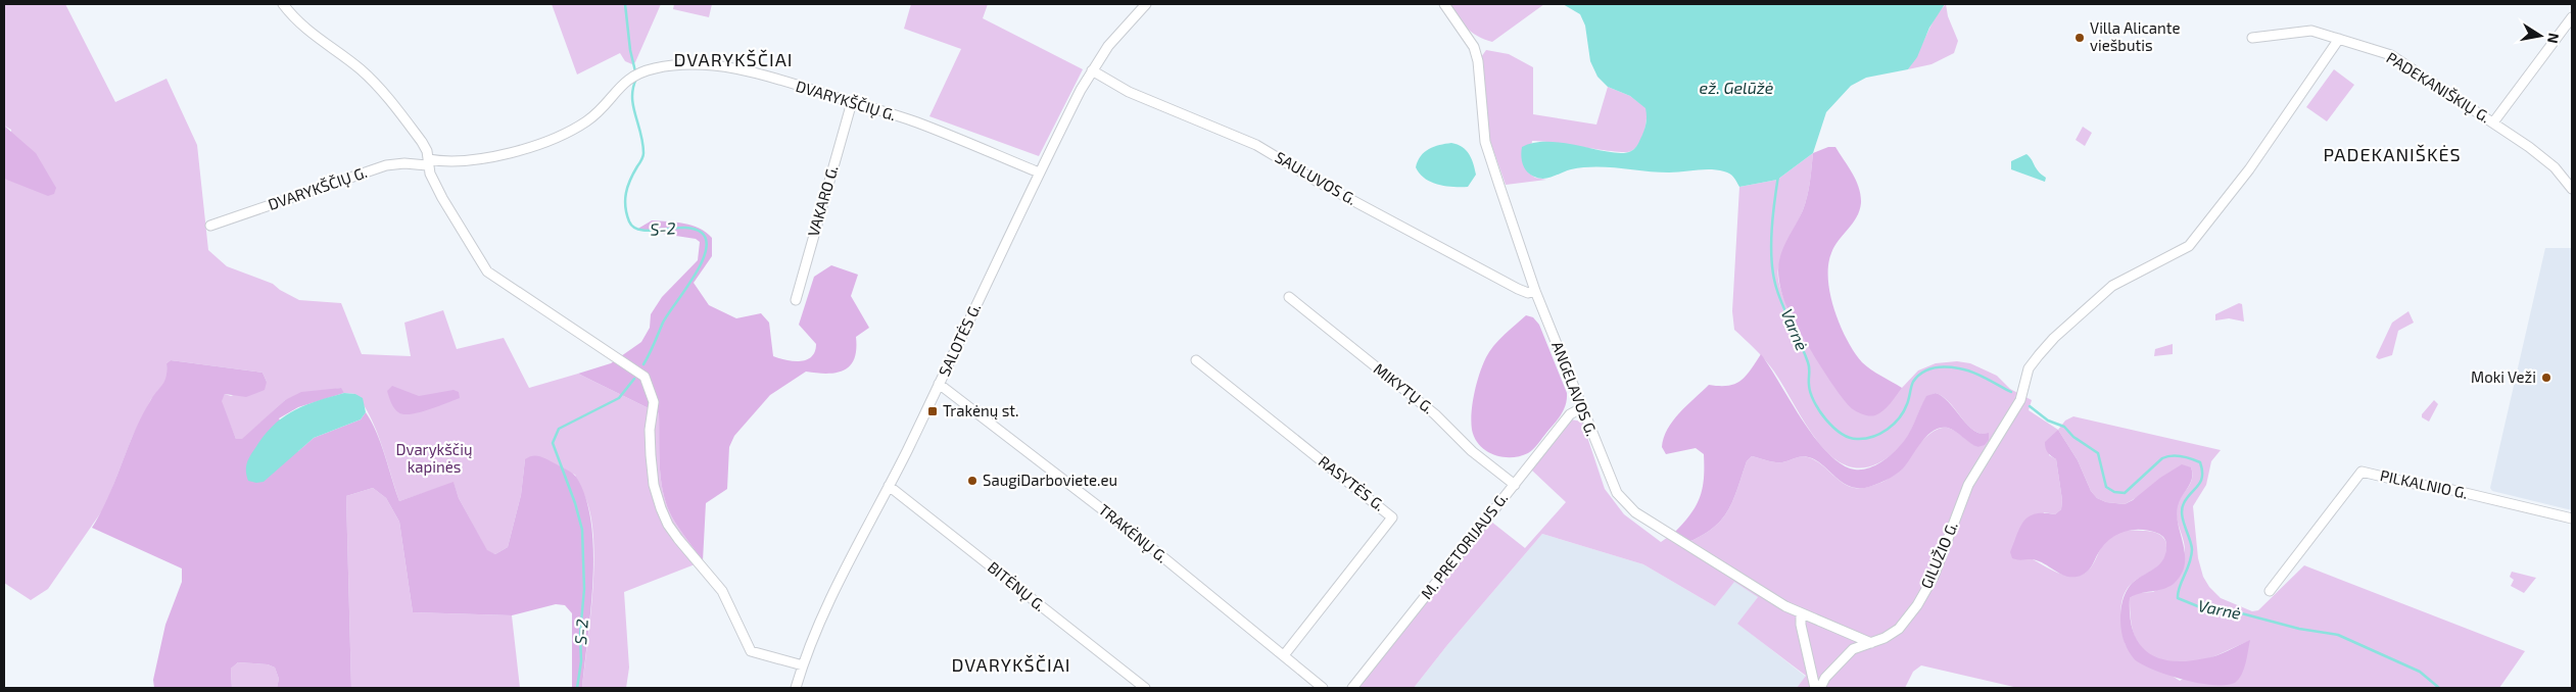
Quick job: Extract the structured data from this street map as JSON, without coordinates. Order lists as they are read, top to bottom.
{
  "streets": {
    "street": [
      "PADEKANIŠKIŲ G.",
      "DVARYKŠČIŲ G.",
      "SAULUVOS G.",
      "VAKARO G.",
      "SALOTĖS G.",
      "MIKYTŲ G.",
      "ANGELAVOS G.",
      "RASYTĖS G.",
      "PILKALNIO G.",
      "TRAKĖNŲ G.",
      "M. PRETORIJAUS G.",
      "GILUŽIO G.",
      "BITĖNŲ G."
    ]
  },
  "crossings": [
    ["PADEKANIŠKIŲ G.", "GILUŽIO G."],
    ["DVARYKŠČIŲ G.", "VAKARO G."],
    ["DVARYKŠČIŲ G.", "SALOTĖS G."],
    ["SAULUVOS G.", "SALOTĖS G."],
    ["SAULUVOS G.", "ANGELAVOS G."],
    ["SALOTĖS G.", "TRAKĖNŲ G."],
    ["SALOTĖS G.", "BITĖNŲ G."],
    ["MIKYTŲ G.", "M. PRETORIJAUS G."],
    ["ANGELAVOS G.", "M. PRETORIJAUS G."],
    ["ANGELAVOS G.", "GILUŽIO G."],
    ["RASYTĖS G.", "TRAKĖNŲ G."]
  ],
  "districts": ["DVARYKŠČIAI", "PADEKANIŠKĖS", "DVARYKŠČIAI"],
  "water": ["ež. Gelūžė", "S-2", "Varnė"],
  "parks": ["Dvarykščių kapinės"],
  "places": {
    "other": ["Villa Alicante viešbutis", "Moki Veži", "SaugiDarboviete.eu"],
    "transit": ["Trakėnų st."]
  },
  "north": "right"
}
